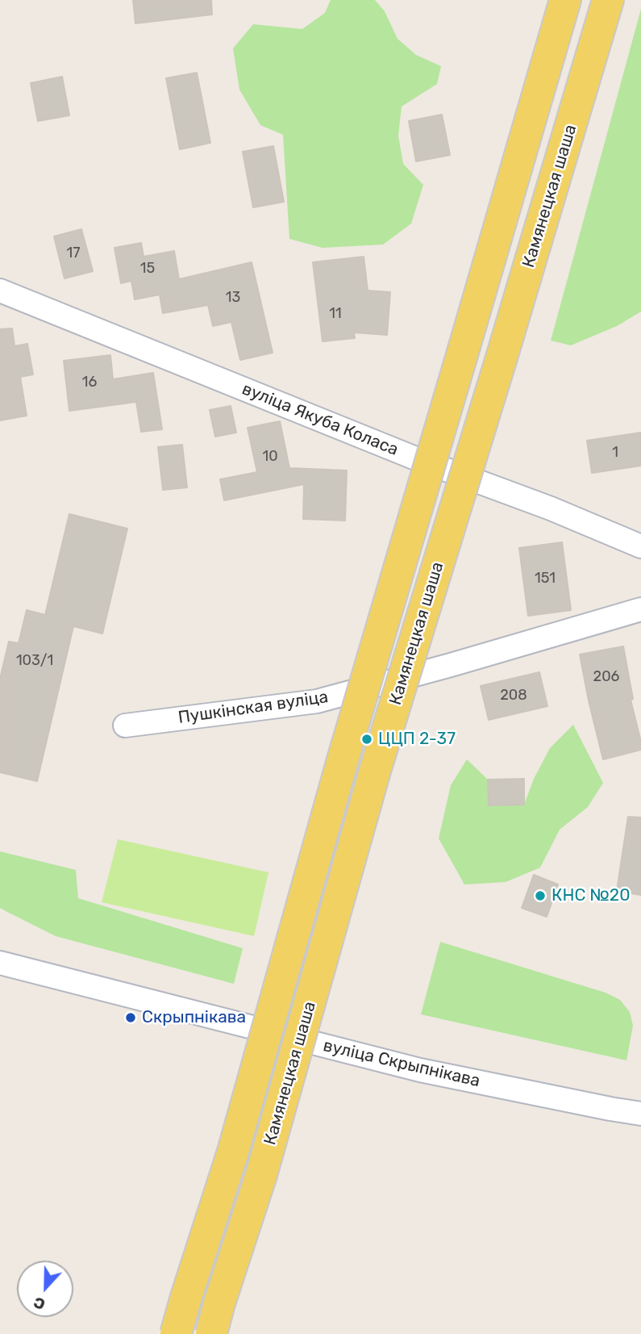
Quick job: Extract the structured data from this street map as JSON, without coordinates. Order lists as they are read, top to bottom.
{
  "streets": {
    "main road": ["Камянецкая шаша"],
    "street": ["вуліца Якуба Коласа", "Пушкінская вуліца", "вуліца Скрыпнікава"]
  },
  "places": ["ЦЦП 2-37", "КНС №20", "Скрыпнікава"],
  "house_numbers": [
    "17",
    "15",
    "13",
    "11",
    "16",
    "1",
    "10",
    "151",
    "103/1",
    "206",
    "208"
  ],
  "north": "bottom"
}
